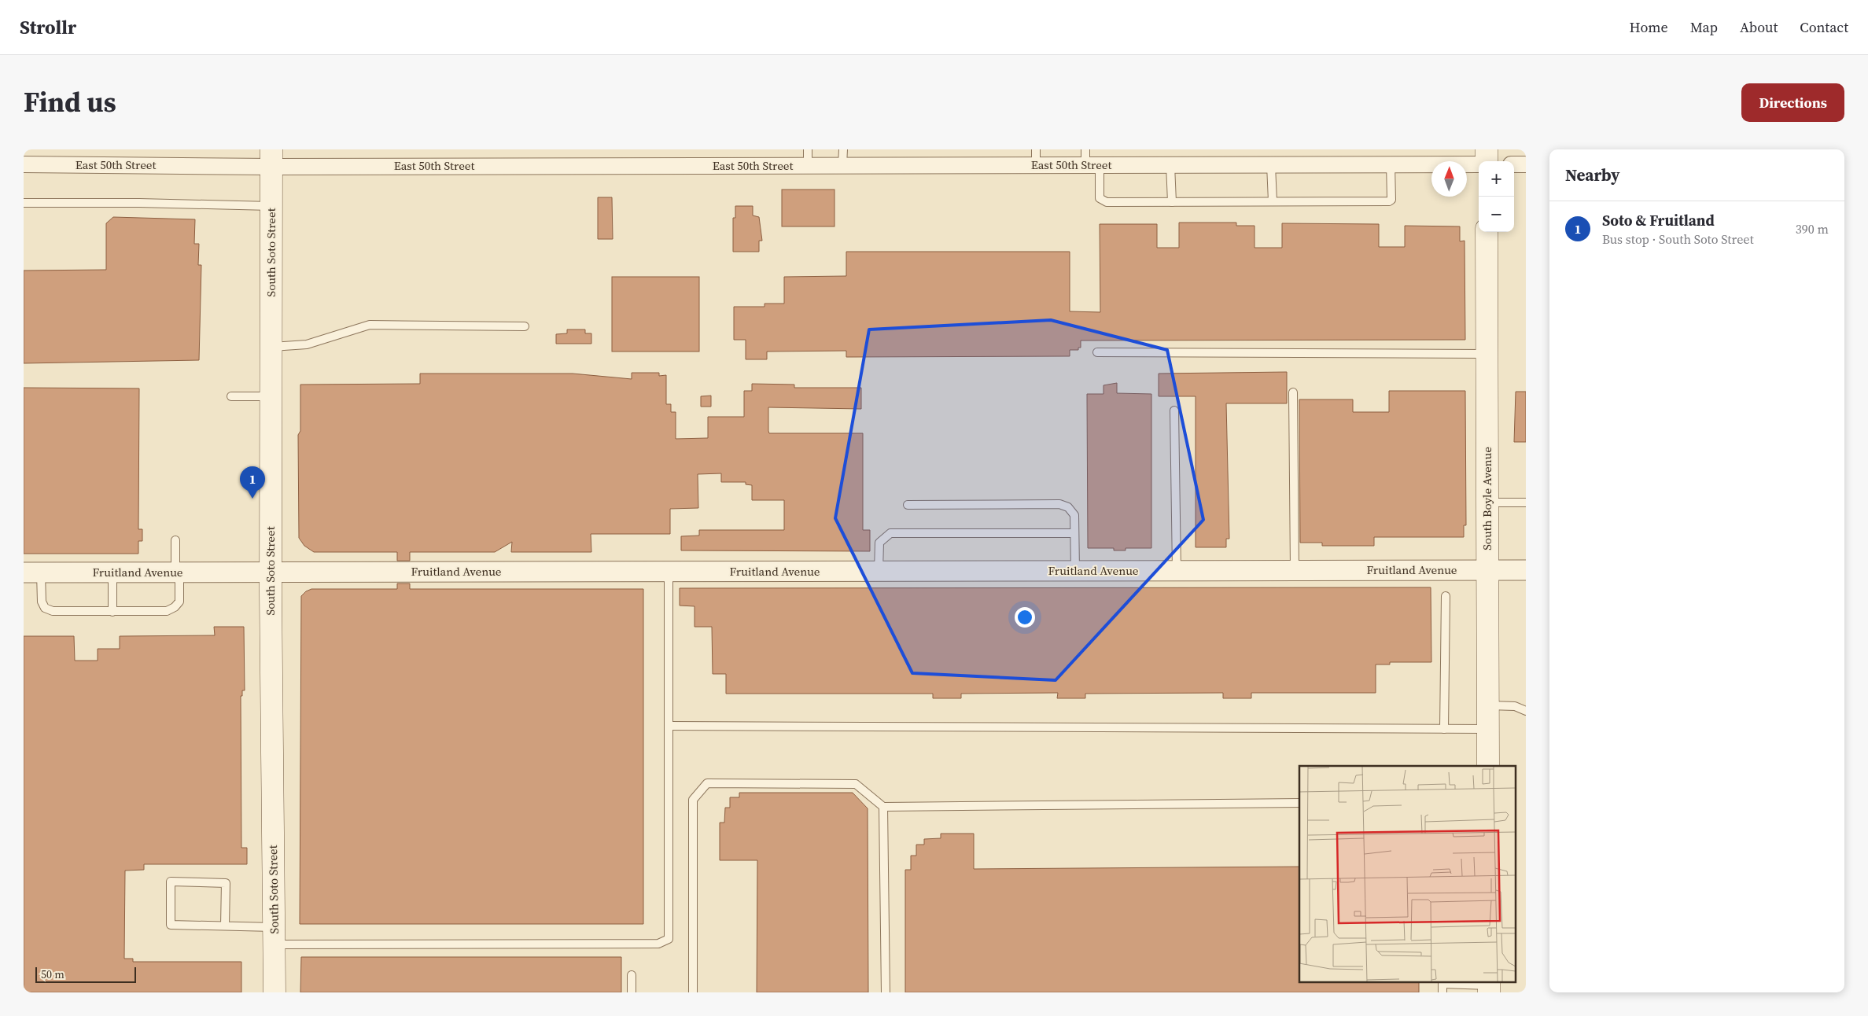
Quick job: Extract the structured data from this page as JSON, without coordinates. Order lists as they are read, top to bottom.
{
  "streets": {
    "main road": ["South Soto Street", "South Boyle Avenue"],
    "street": ["East 50th Street", "Fruitland Avenue"]
  },
  "crossings": [
    ["East 50th Street", "South Soto Street"],
    ["South Soto Street", "Fruitland Avenue"],
    ["South Boyle Avenue", "Fruitland Avenue"]
  ],
  "scale_bar": "50 m",
  "north": "top",
  "page": {
    "header": "Strollr",
    "nav": [
      "Home",
      "Map",
      "About",
      "Contact"
    ],
    "title": "Find us",
    "buttons": "Directions",
    "heading": "Nearby",
    "map_buttons": ["+", "−"],
    "list": [
      {
        "mark": "1",
        "name": "Soto & Fruitland",
        "note": "Bus stop · South Soto Street",
        "value": "390 m"
      }
    ],
    "pins": "1",
    "scale": "50 m"
  }
}
